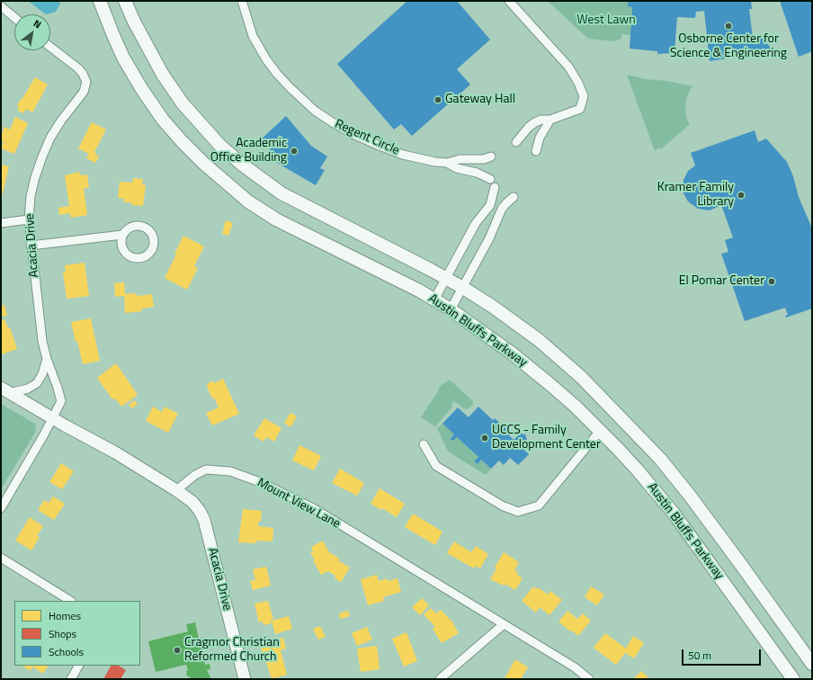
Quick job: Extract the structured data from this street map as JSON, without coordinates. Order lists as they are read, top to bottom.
{
  "streets": {
    "main road": ["Austin Bluffs Parkway"],
    "street": ["Regent Circle", "Acacia Drive", "Mount View Lane"]
  },
  "crossings": [
    ["Acacia Drive", "Mount View Lane"]
  ],
  "parks": ["West Lawn"],
  "places": [
    "Osborne Center for Science & Engineering",
    "Gateway Hall",
    "Academic Office Building",
    "Kramer Family Library",
    "El Pomar Center",
    "UCCS - Family Development Center",
    "Cragmor Christian Reformed Church"
  ],
  "legend": ["Homes", "Shops", "Schools"],
  "scale_bar": "50 m",
  "north": "top right"
}
